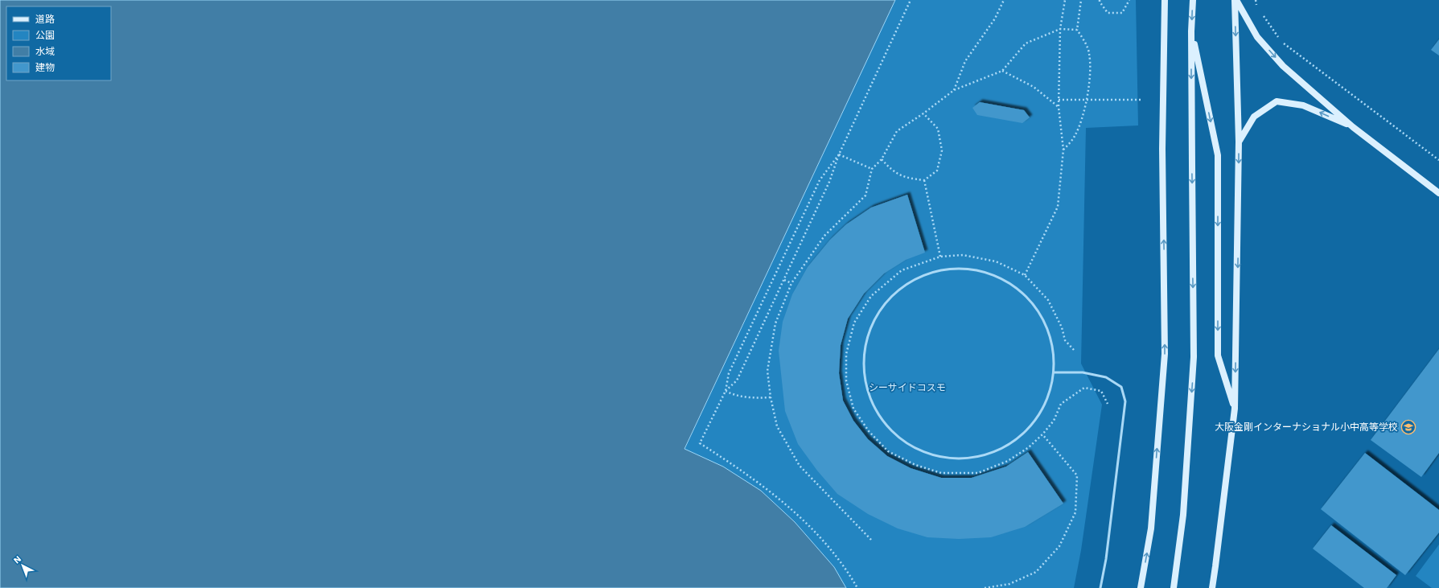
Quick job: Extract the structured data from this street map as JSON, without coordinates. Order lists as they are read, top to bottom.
{
  "parks": ["シーサイドコスモ"],
  "places": {
    "school or university": ["大阪金剛インターナショナル小中高等学校"]
  },
  "legend": [
    "道路",
    "公園",
    "水域",
    "建物"
  ],
  "north": "top left"
}
